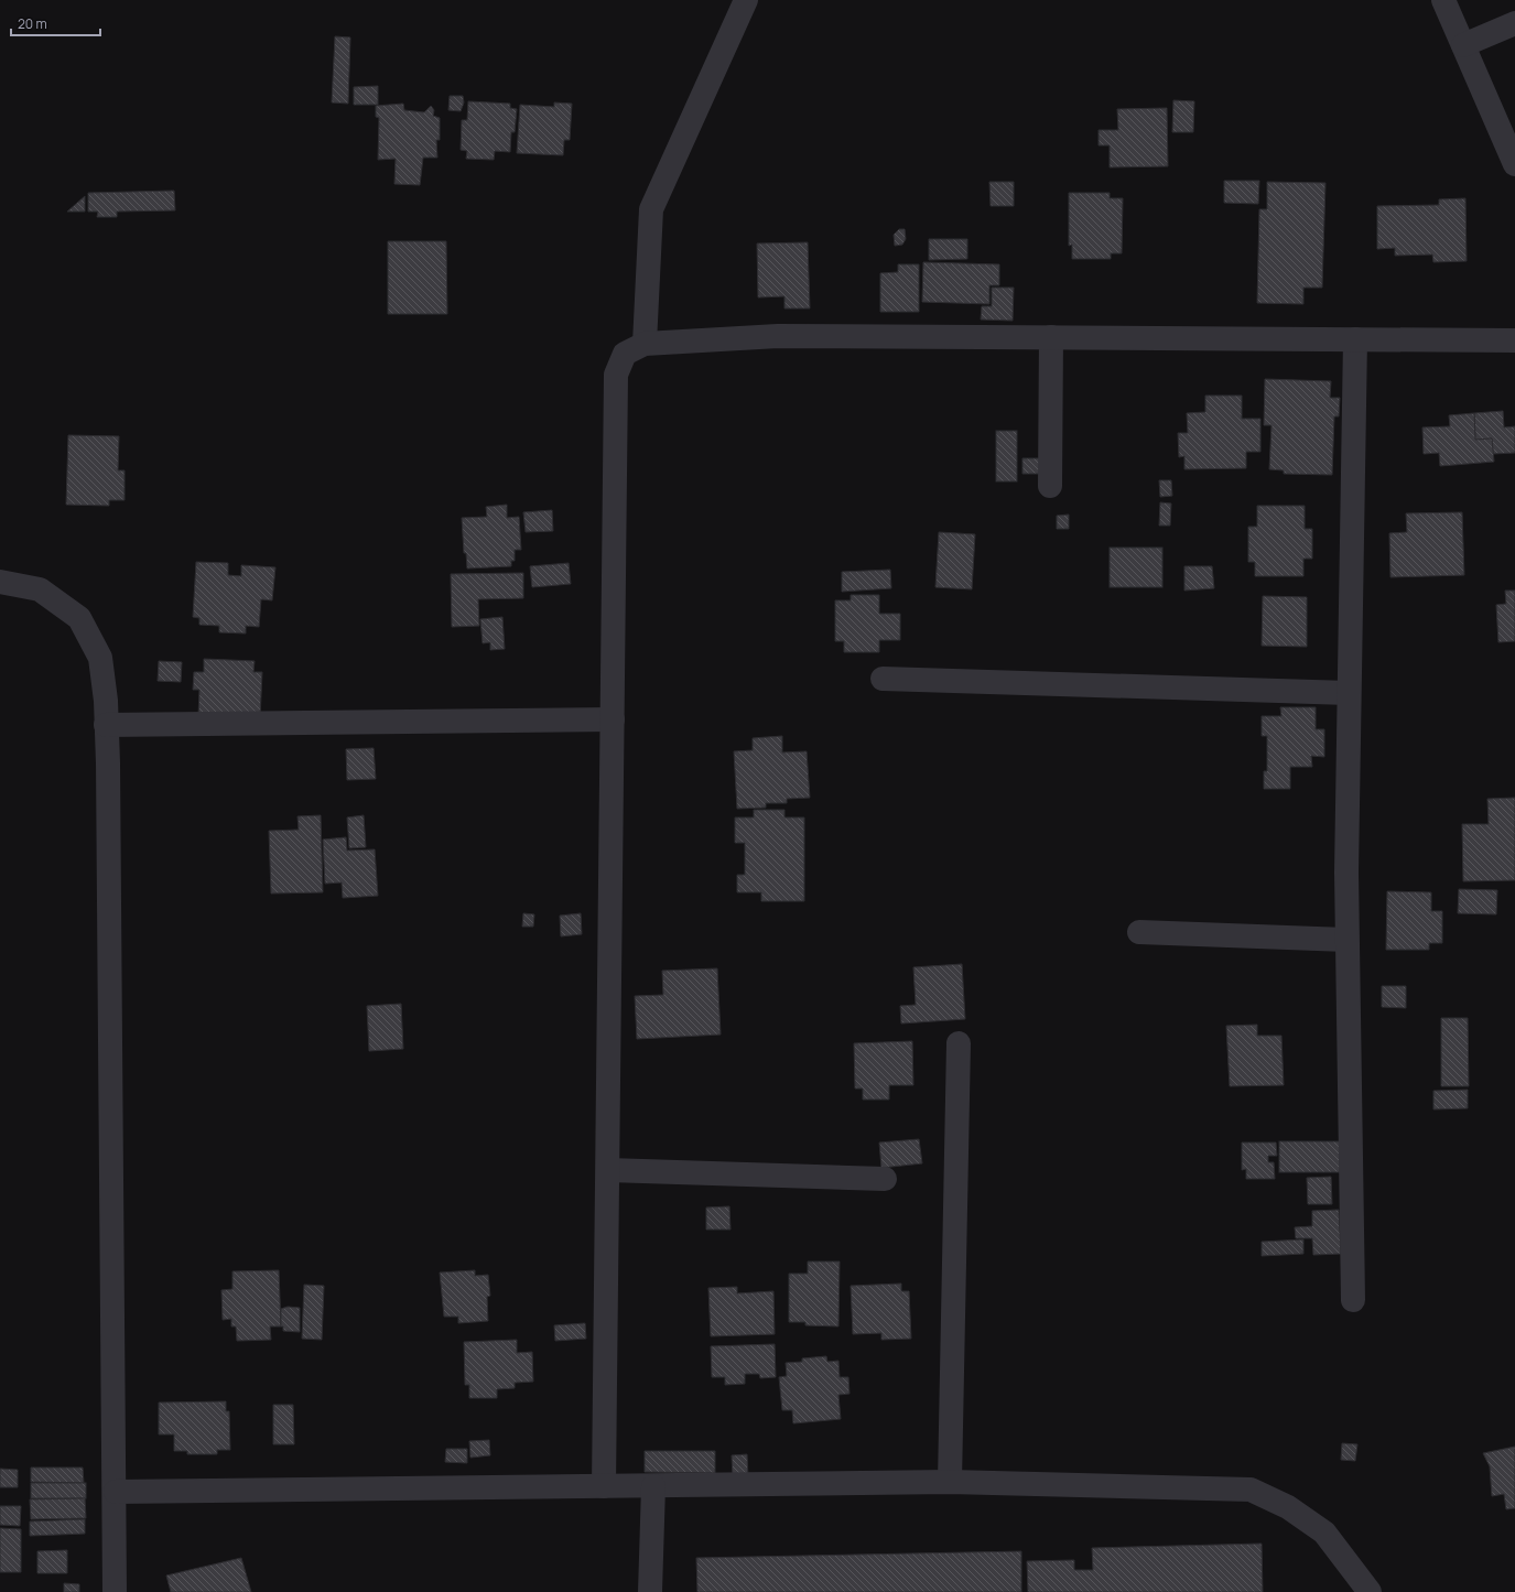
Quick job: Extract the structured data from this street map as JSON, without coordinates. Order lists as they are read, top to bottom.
{
  "scale_bar": "20 m"
}
